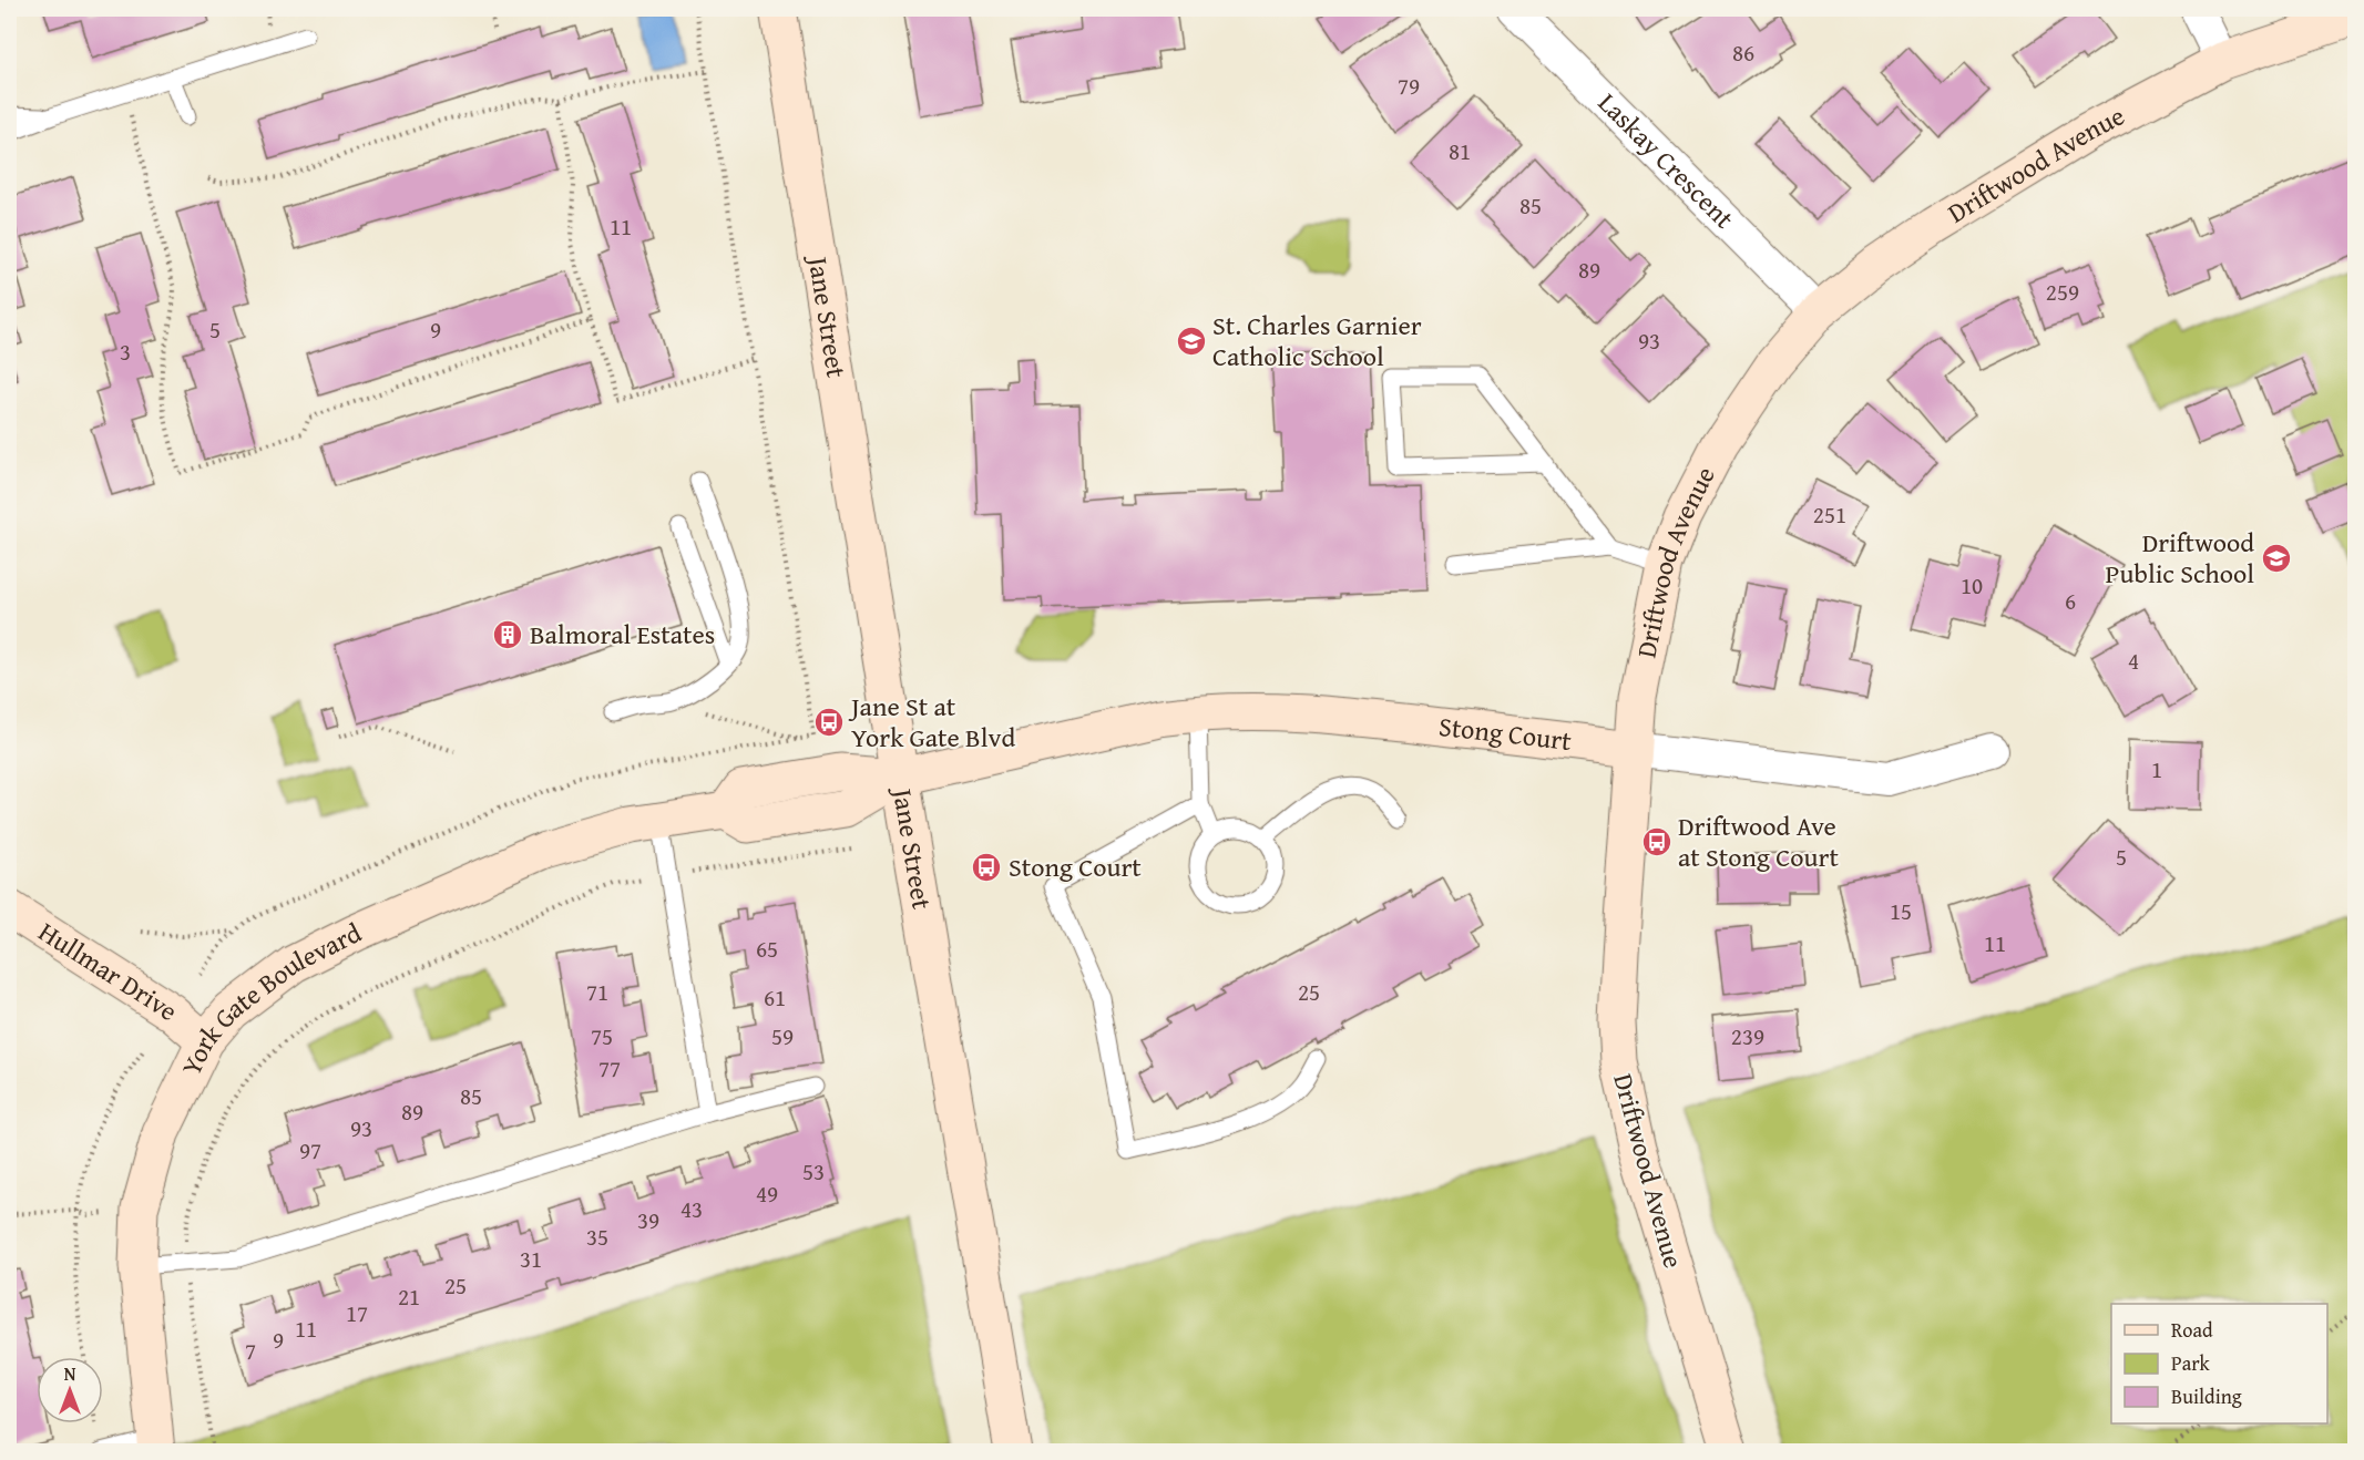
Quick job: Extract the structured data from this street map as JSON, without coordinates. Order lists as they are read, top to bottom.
{
  "streets": {
    "street": [
      "Laskay Crescent",
      "Driftwood Avenue",
      "Jane Street",
      "Stong Court",
      "Hullmar Drive",
      "York Gate Boulevard"
    ]
  },
  "crossings": [
    ["Laskay Crescent", "Driftwood Avenue"],
    ["Driftwood Avenue", "Stong Court"],
    ["Jane Street", "Stong Court"],
    ["Jane Street", "York Gate Boulevard"],
    ["Stong Court", "York Gate Boulevard"],
    ["Hullmar Drive", "York Gate Boulevard"]
  ],
  "places": {
    "school or university": ["St. Charles Garnier Catholic School", "Driftwood Public School"],
    "building": ["Balmoral Estates"],
    "bus stop": ["Jane St at York Gate Blvd", "Driftwood Ave at Stong Court", "Stong Court"]
  },
  "house_numbers": [
    "86",
    "79",
    "81",
    "85",
    "11",
    "89",
    "259",
    "5",
    "9",
    "93",
    "3",
    "251",
    "10",
    "6",
    "4",
    "1",
    "5",
    "15",
    "11",
    "65",
    "71",
    "25",
    "61",
    "75",
    "59",
    "239",
    "77",
    "85",
    "89",
    "93",
    "97",
    "53",
    "49",
    "43",
    "39",
    "35",
    "31",
    "25",
    "21",
    "17",
    "11",
    "9",
    "7"
  ],
  "legend": ["Road", "Park", "Building"],
  "north": "top"
}
